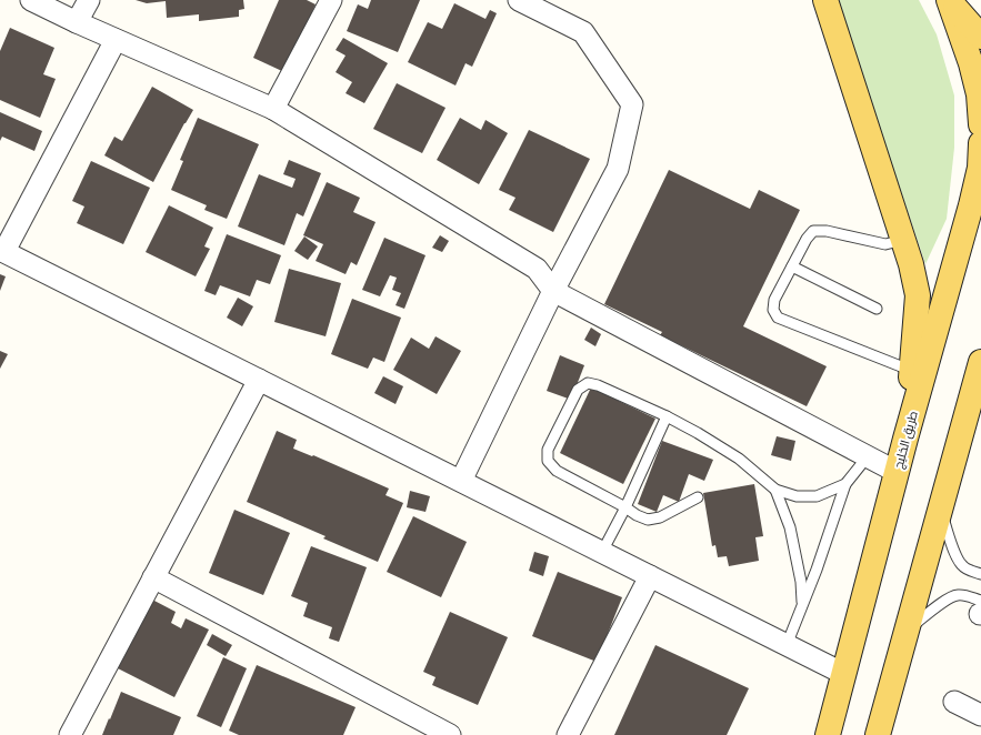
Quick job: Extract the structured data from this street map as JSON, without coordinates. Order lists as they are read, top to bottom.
{
  "streets": {
    "main road": ["طريق الخليج"]
  }
}
